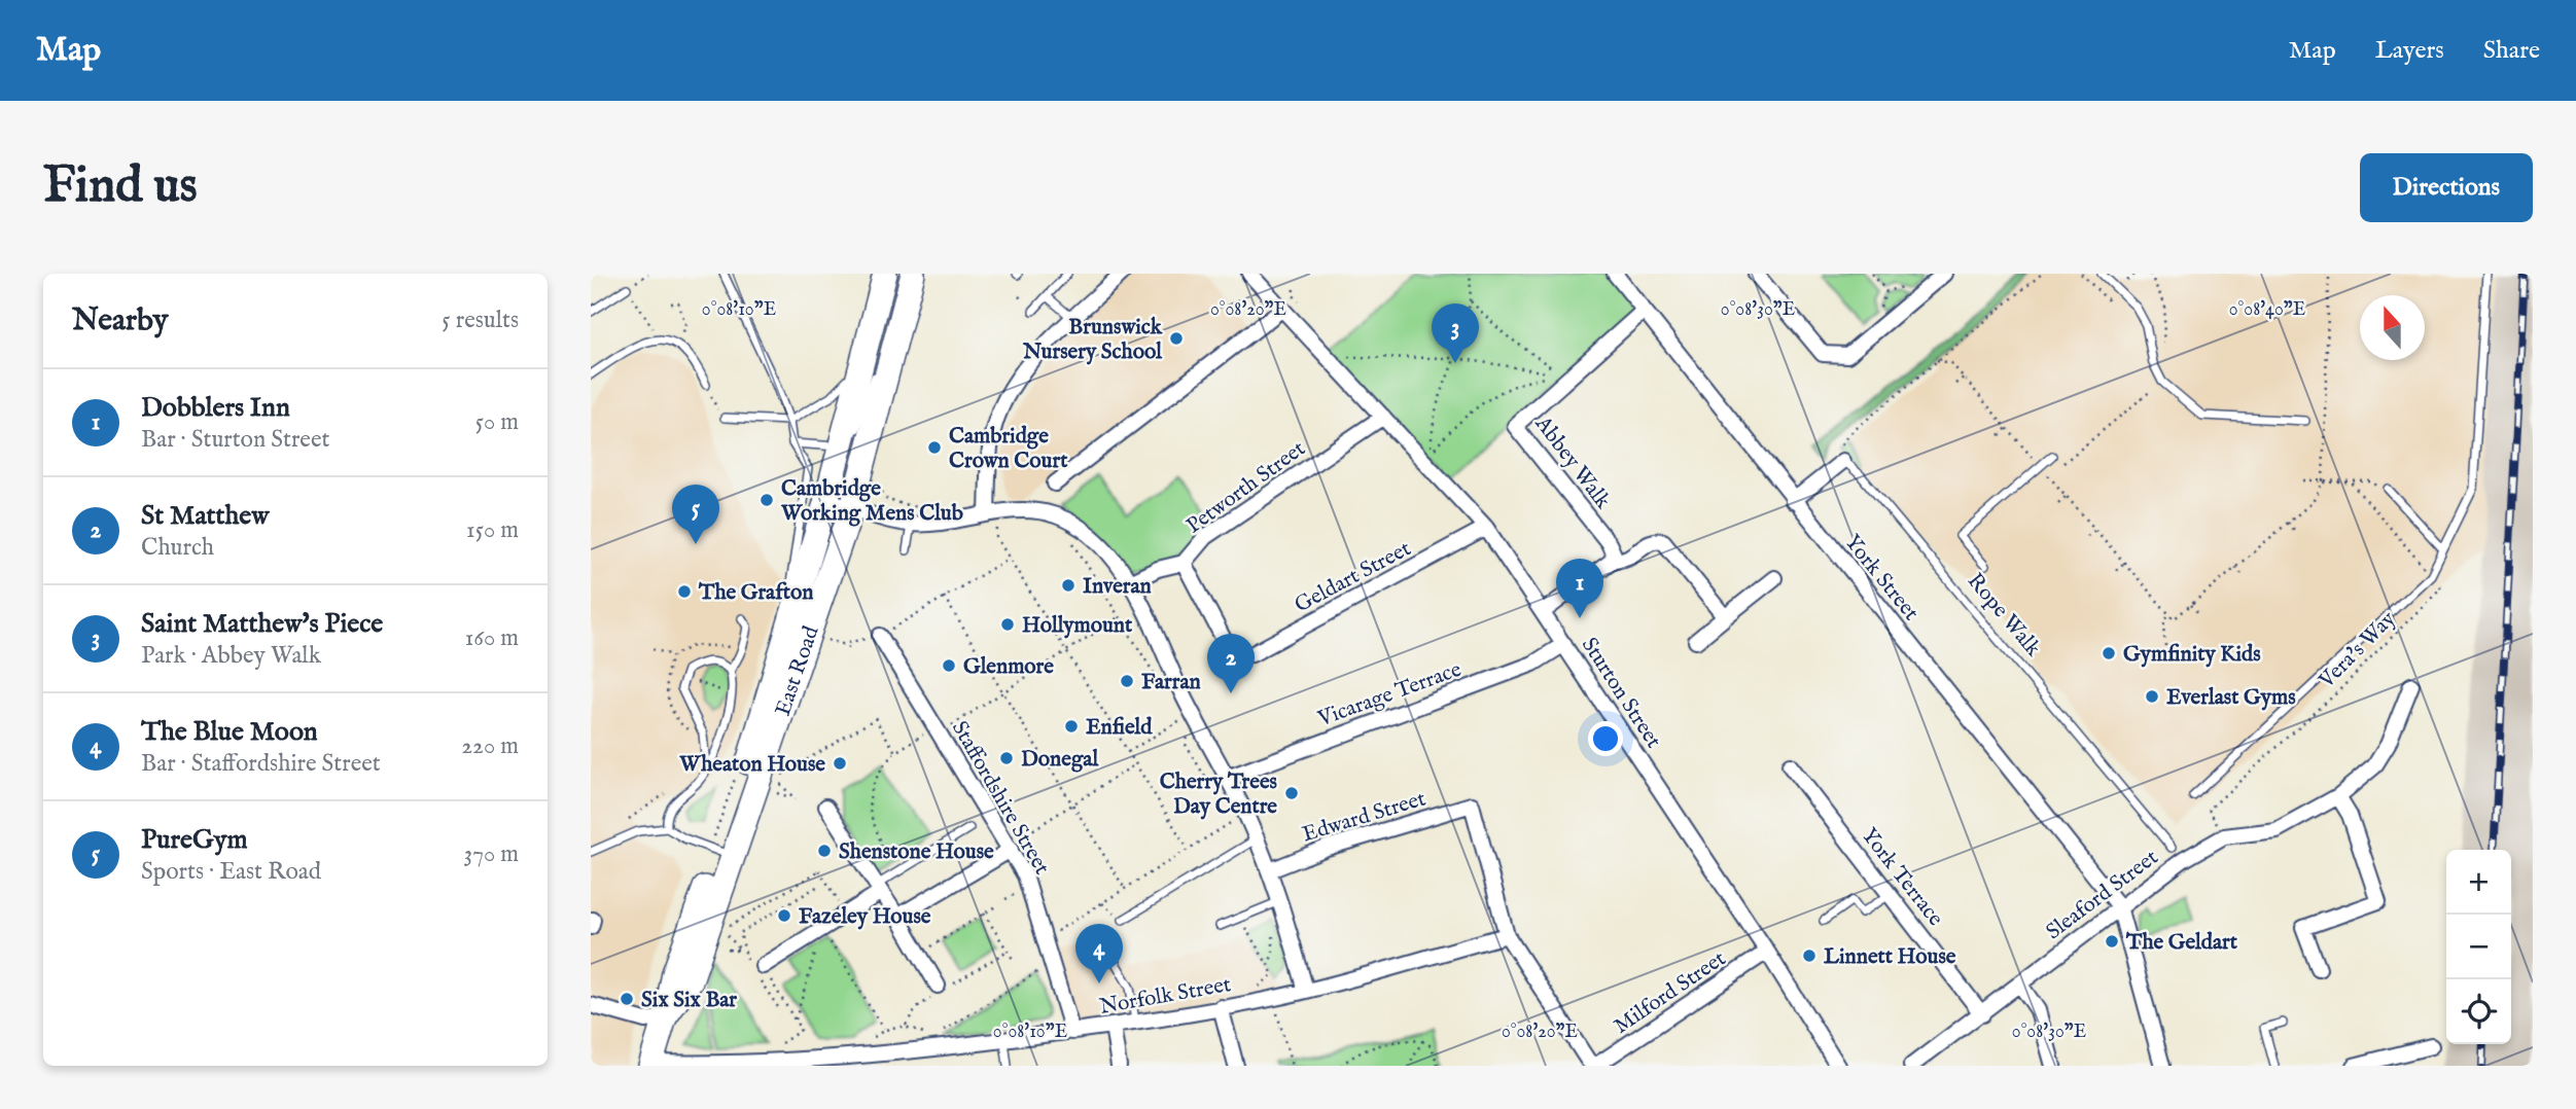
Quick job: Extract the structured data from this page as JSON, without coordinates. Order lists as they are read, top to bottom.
{
  "streets": {
    "main road": ["East Road"],
    "street": [
      "Abbey Walk",
      "Petworth Street",
      "Geldart Street",
      "York Street",
      "Sturton Street",
      "Vicarage Terrace",
      "Staffordshire Street",
      "Edward Street",
      "York Terrace",
      "Sleaford Street",
      "Milford Street",
      "Norfolk Street"
    ],
    "lane": ["Rope Walk"],
    "path": ["Vera's Way"]
  },
  "crossings": [
    ["Abbey Walk", "York Street"],
    ["Petworth Street", "Geldart Street"],
    ["Petworth Street", "Sturton Street"],
    ["Geldart Street", "Sturton Street"],
    ["York Street", "Sleaford Street"],
    ["Vera's Way", "Sleaford Street"],
    ["East Road", "Norfolk Street"],
    ["Sturton Street", "Vicarage Terrace"],
    ["Sturton Street", "Milford Street"],
    ["Staffordshire Street", "Norfolk Street"],
    ["Edward Street", "Norfolk Street"],
    ["York Terrace", "Sleaford Street"]
  ],
  "places": [
    "Brunswick Nursery School",
    "Cambridge Crown Court",
    "Cambridge Working Mens Club",
    "Inveran",
    "The Grafton",
    "Hollymount",
    "Gymfinity Kids",
    "Glenmore",
    "Farran",
    "Everlast Gyms",
    "Enfield",
    "Donegal",
    "Wheaton House",
    "Cherry Trees Day Centre",
    "Shenstone House",
    "Fazeley House",
    "The Geldart",
    "Linnett House",
    "Six Six Bar"
  ],
  "north": "top",
  "page": {
    "header": "Map",
    "nav": ["Map", "Layers", "Share"],
    "buttons": "Directions",
    "title": "Find us",
    "heading": ["Nearby", "5 results"],
    "pins": [
      "3",
      "5",
      "1",
      "2",
      "4"
    ],
    "list": [
      {
        "mark": "1",
        "name": "Dobblers Inn",
        "note": "Bar · Sturton Street",
        "value": "50 m"
      },
      {
        "mark": "2",
        "name": "St Matthew",
        "note": "Church",
        "value": "150 m"
      },
      {
        "mark": "3",
        "name": "Saint Matthew's Piece",
        "note": "Park · Abbey Walk",
        "value": "160 m"
      },
      {
        "mark": "4",
        "name": "The Blue Moon",
        "note": "Bar · Staffordshire Street",
        "value": "220 m"
      },
      {
        "mark": "5",
        "name": "PureGym",
        "note": "Sports · East Road",
        "value": "370 m"
      }
    ],
    "map_buttons": ["+", "−"]
  },
  "coordinates": [
    "0°08'10\"E",
    "0°08'20\"E",
    "0°08'30\"E",
    "0°08'40\"E"
  ]
}
